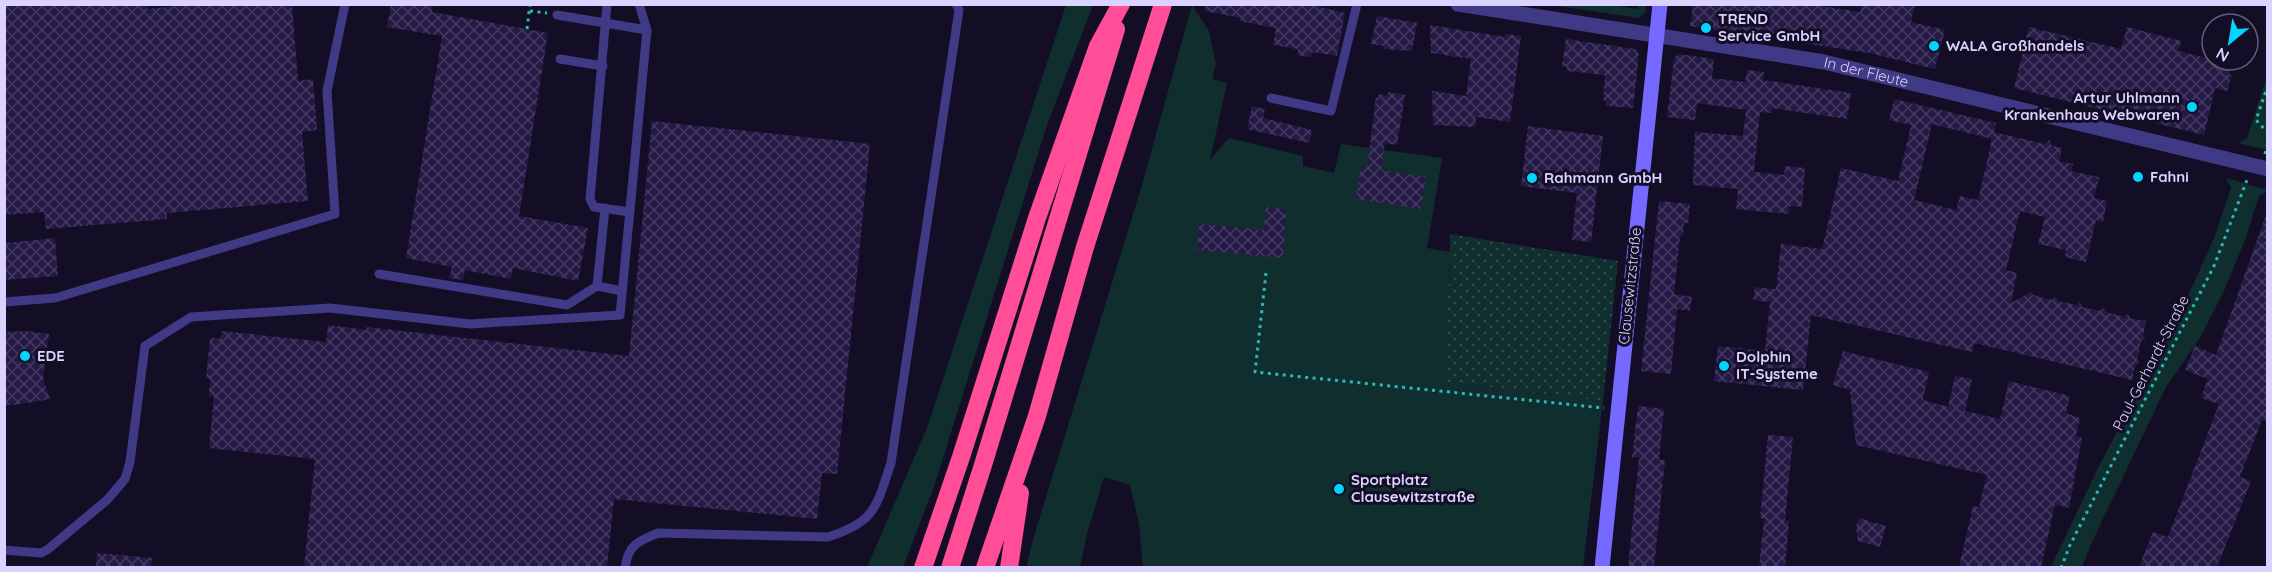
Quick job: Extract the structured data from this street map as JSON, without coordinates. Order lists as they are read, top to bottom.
{
  "streets": {
    "street": ["In der Fleute", "Clausewitzstraße"],
    "path": ["Paul-Gerhardt-Straße"]
  },
  "crossings": [
    ["In der Fleute", "Clausewitzstraße"],
    ["In der Fleute", "Paul-Gerhardt-Straße"]
  ],
  "places": [
    "TREND Service GmbH",
    "WALA Großhandels",
    "Artur Uhlmann Krankenhaus Webwaren",
    "Fahni",
    "Rahmann GmbH",
    "EDE",
    "Dolphin IT-Systeme",
    "Sportplatz Clausewitzstraße"
  ],
  "north": "bottom left"
}
